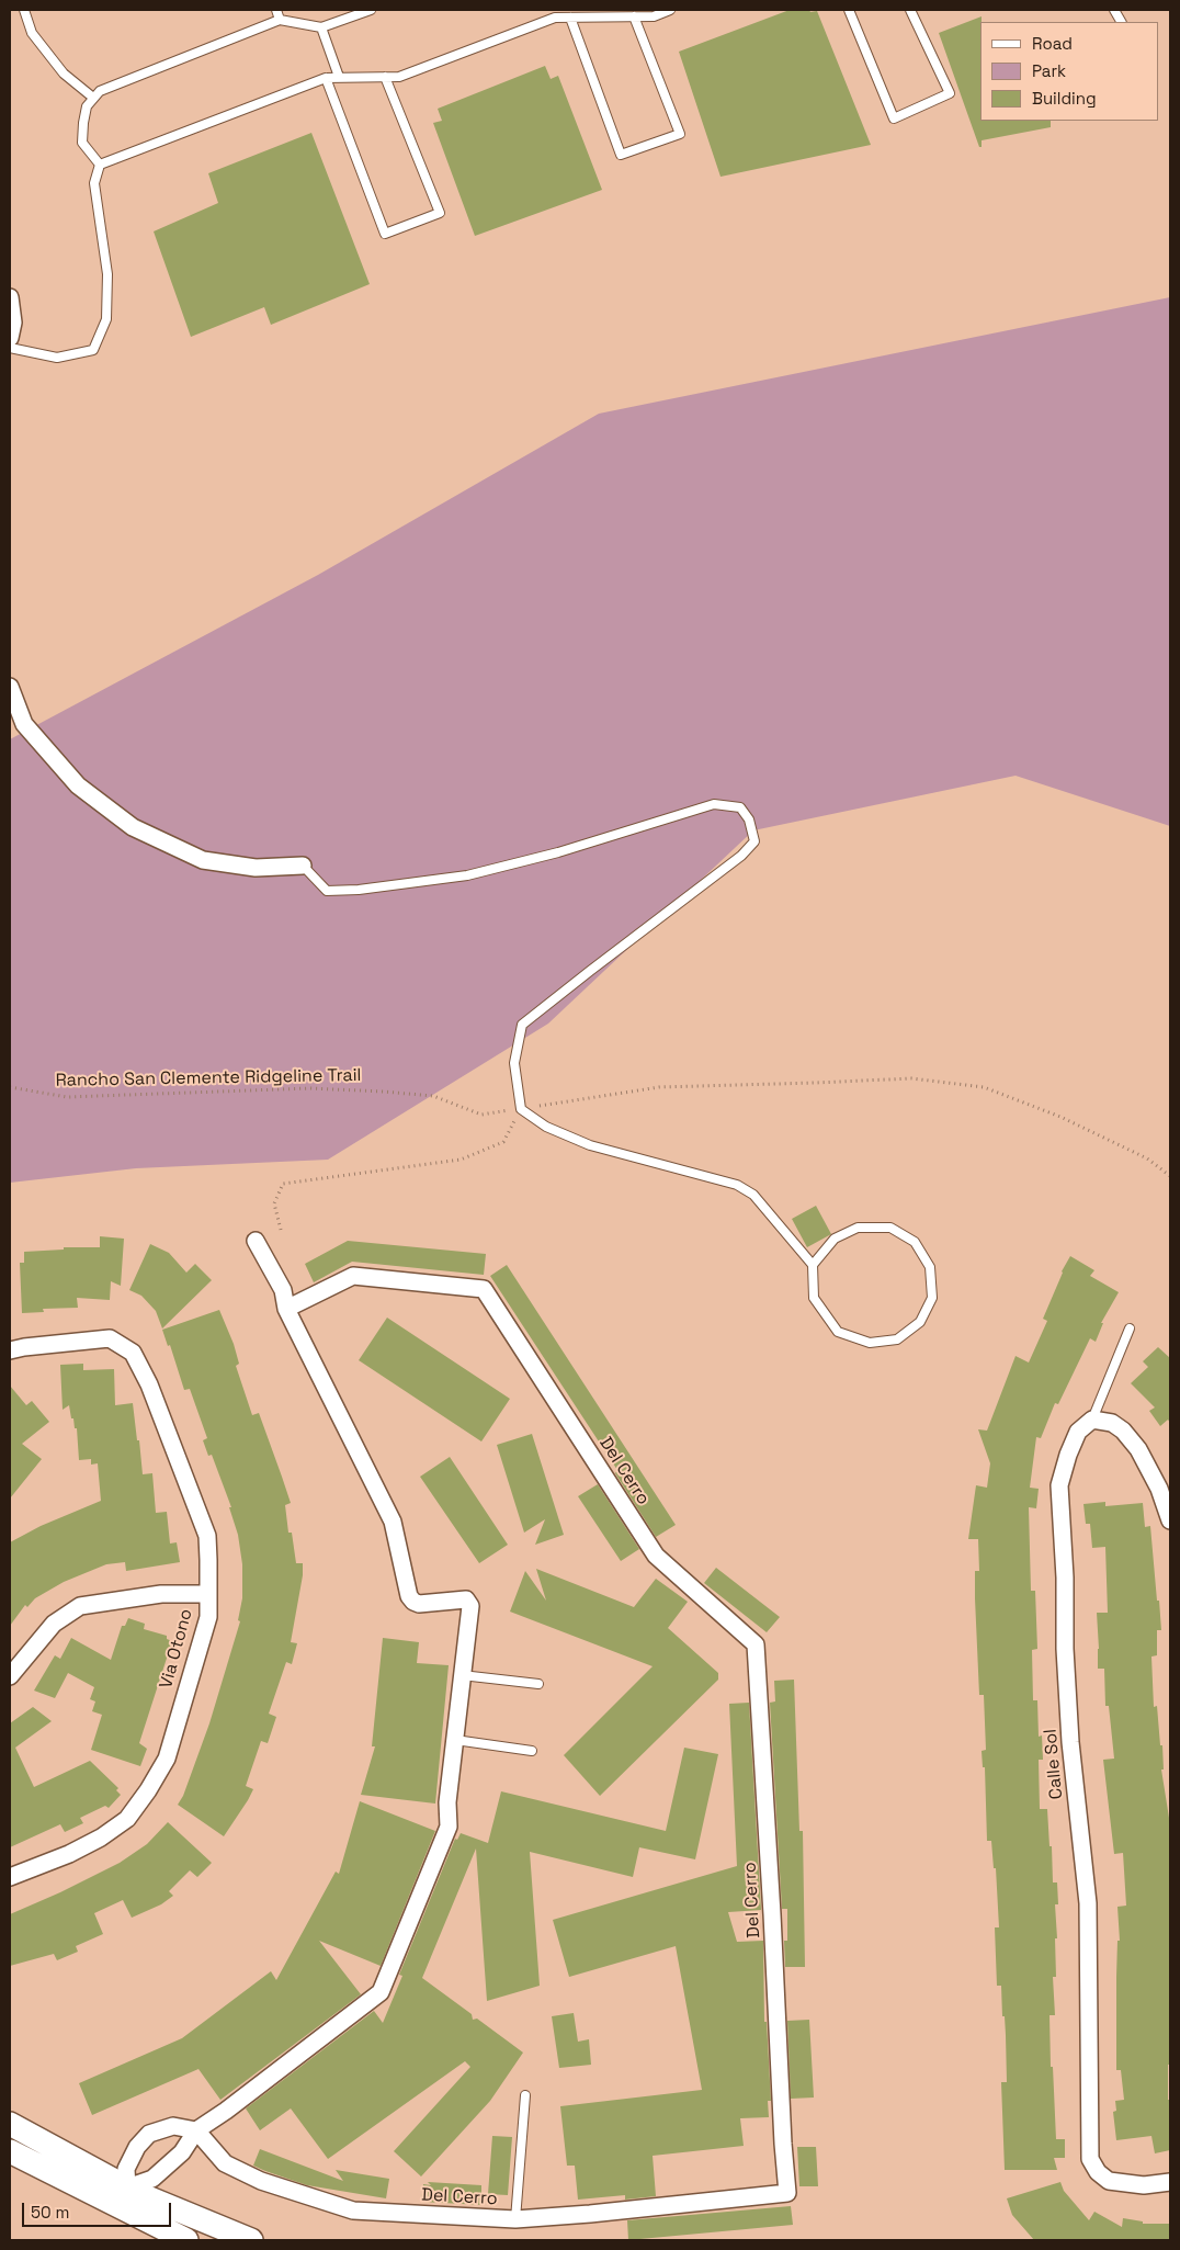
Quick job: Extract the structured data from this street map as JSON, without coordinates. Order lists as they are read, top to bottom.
{
  "streets": {
    "street": ["Del Cerro", "Via Otono", "Calle Sol"],
    "path": ["Rancho San Clemente Ridgeline Trail"]
  },
  "legend": ["Road", "Park", "Building"],
  "scale_bar": "50 m"
}
